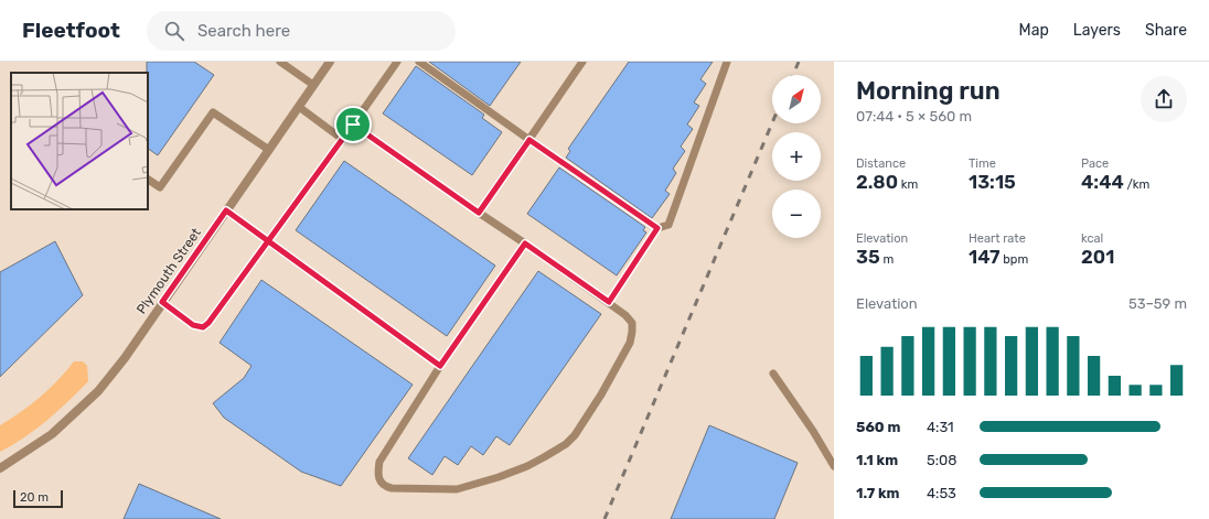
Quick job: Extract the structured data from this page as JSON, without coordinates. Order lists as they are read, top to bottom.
{
  "streets": {
    "street": ["Plymouth Street"]
  },
  "scale_bar": "20 m",
  "north": "top right",
  "page": {
    "header": "Fleetfoot",
    "search": "Search here",
    "nav": ["Map", "Layers", "Share"],
    "heading": ["Morning run", "07:44 · 5 × 560 m"],
    "map_buttons": ["+", "−"],
    "stats": [
      ["Distance", "2.80 km"],
      ["Time", "13:15"],
      ["Pace", "4:44 /km"],
      ["Elevation", "35 m"],
      ["Heart rate", "147 bpm"],
      ["kcal", "201"]
    ],
    "chart": ["Elevation", "53–59 m"],
    "list": [
      {
        "name": "560 m",
        "note": "4:31"
      },
      {
        "name": "1.1 km",
        "note": "5:08"
      },
      {
        "name": "1.7 km",
        "note": "4:53"
      }
    ],
    "scale": "20 m"
  }
}
